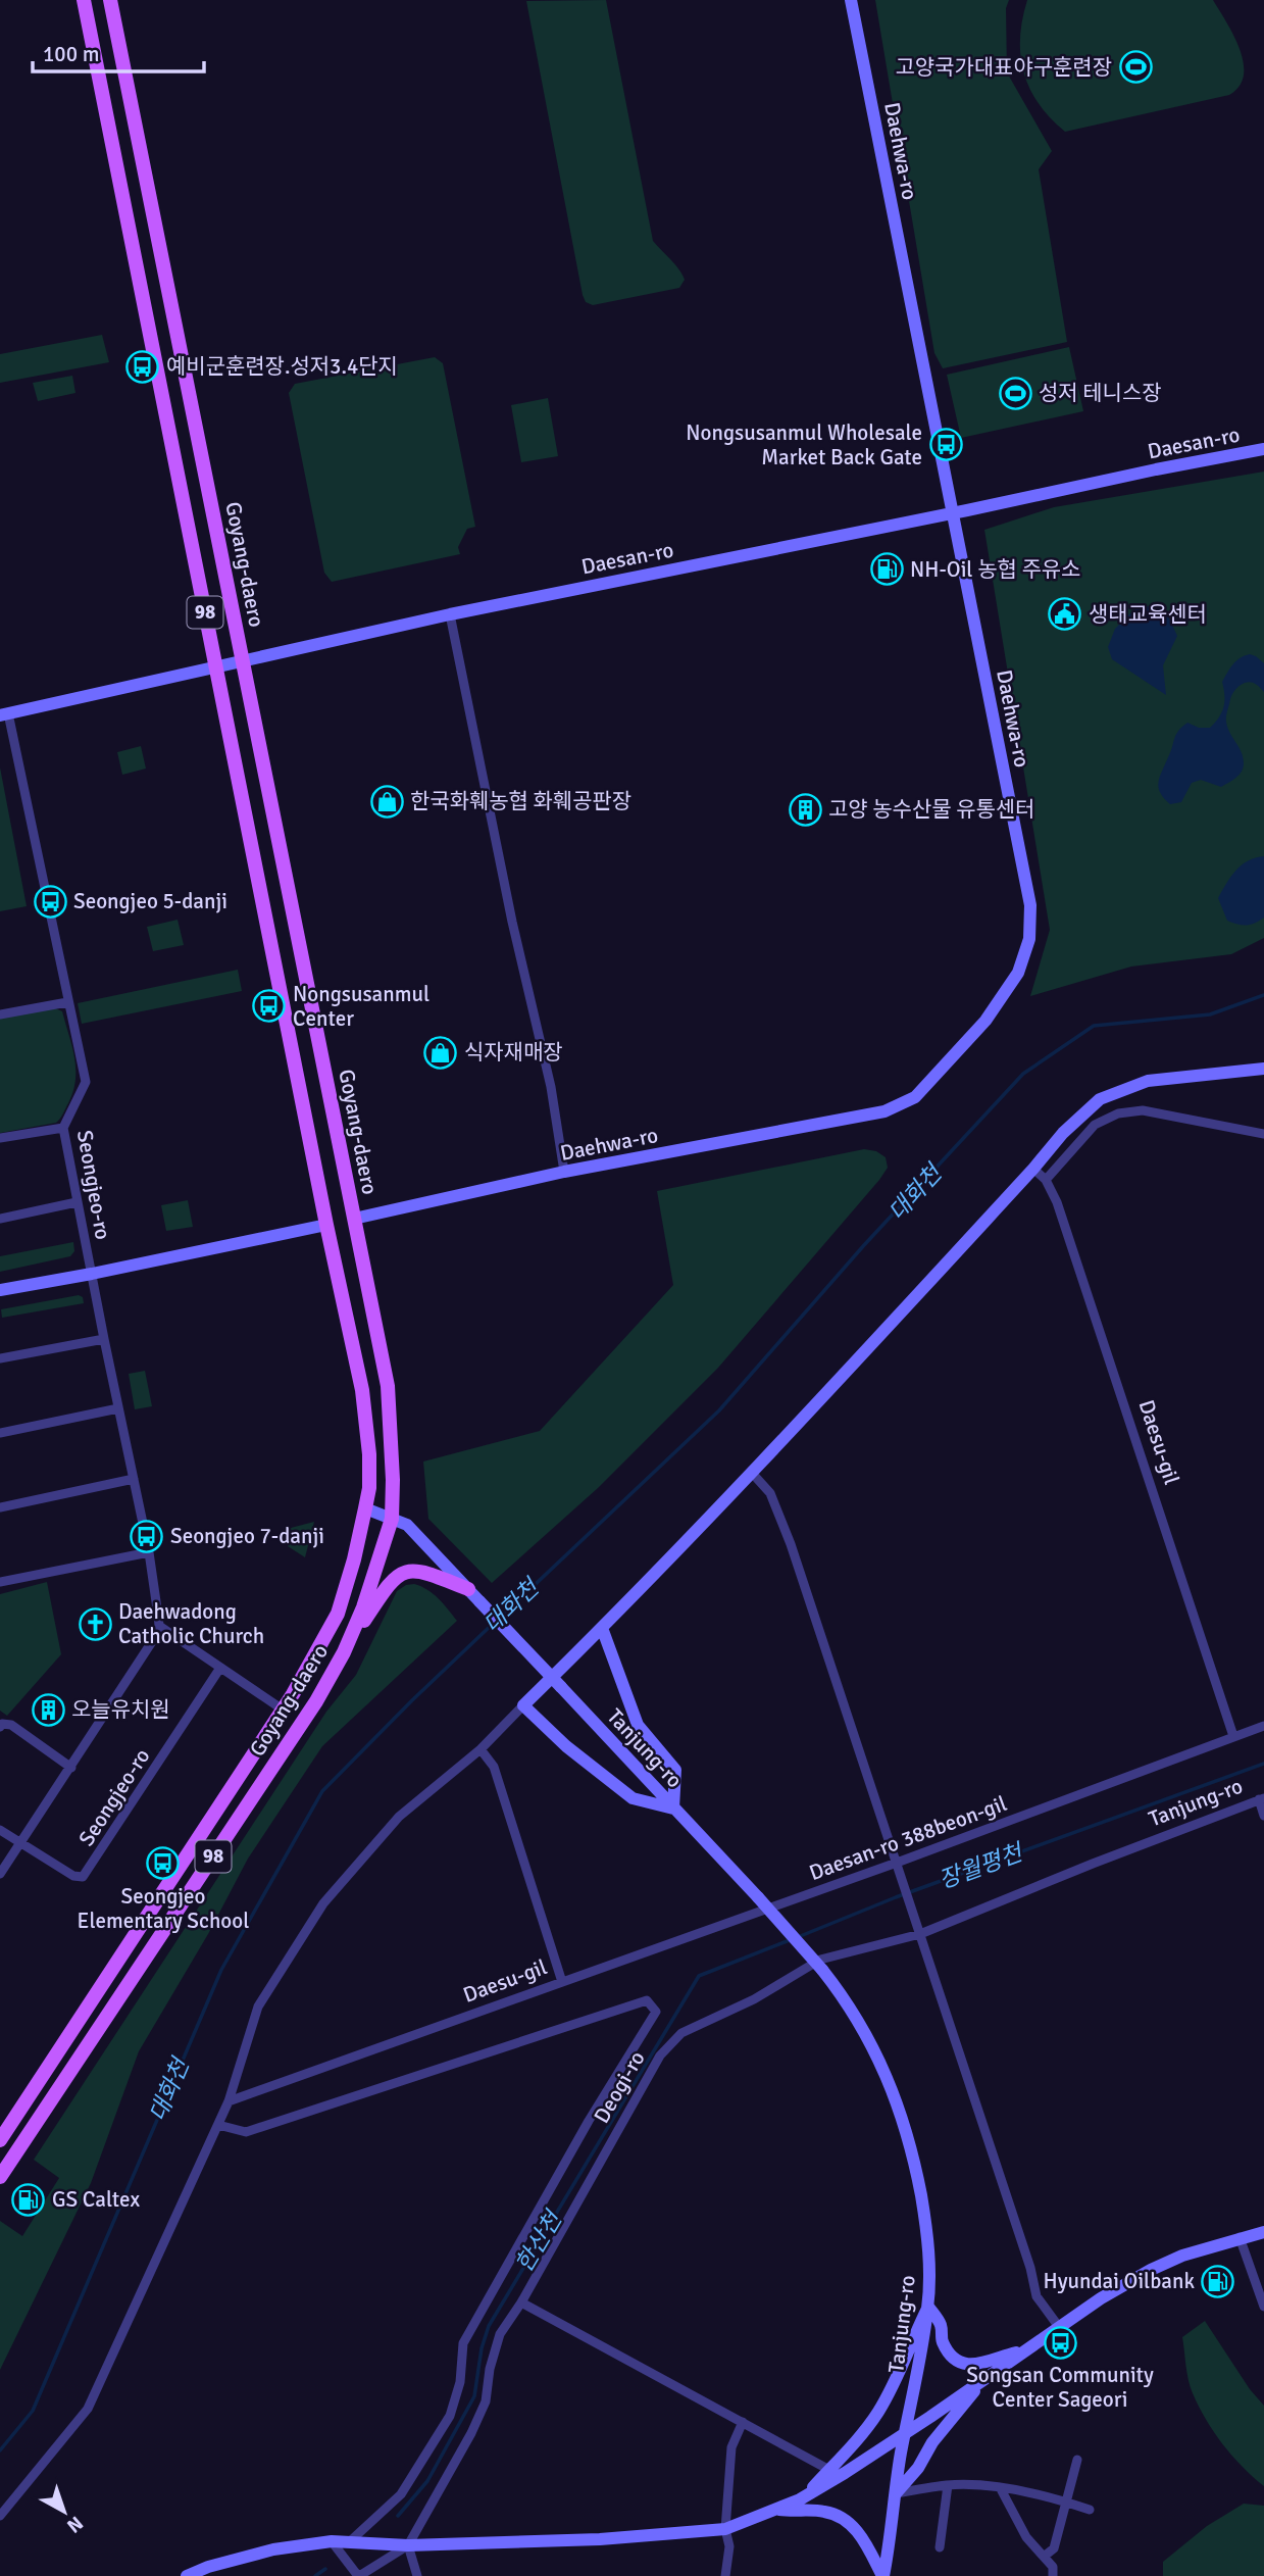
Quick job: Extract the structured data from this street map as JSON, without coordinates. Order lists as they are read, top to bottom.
{
  "streets": {
    "main road": ["Goyang-daero", "98"],
    "street": [
      "Daehwa-ro",
      "Daesan-ro",
      "Seongjeo-ro",
      "Daesu-gil",
      "Tanjung-ro",
      "Daesan-ro 388beon-gil",
      "Deogi-ro"
    ]
  },
  "crossings": [
    ["Daehwa-ro", "Daesan-ro"],
    ["Daehwa-ro", "Goyang-daero"],
    ["Daesan-ro", "Goyang-daero"],
    ["Daesan-ro", "Seongjeo-ro"],
    ["Daesu-gil", "Daesan-ro 388beon-gil"],
    ["Tanjung-ro", "Deogi-ro"]
  ],
  "water": ["대화천", "장월평천", "한산천"],
  "places": {
    "sports": ["고양국가대표야구훈련장", "성저 테니스장"],
    "bus stop": [
      "예비군훈련장.성저3.4단지",
      "Nongsusanmul Wholesale Market Back Gate",
      "Seongjeo 5-danji",
      "Nongsusanmul Center",
      "Seongjeo 7-danji",
      "Seongjeo Elementary School",
      "Songsan Community Center Sageori"
    ],
    "fuel station": ["NH-Oil 농협 주유소", "GS Caltex", "Hyundai Oilbank"],
    "public building": ["생태교육센터"],
    "shop": ["한국화훼농협 화훼공판장", "식자재매장"],
    "building": ["고양 농수산물 유통센터", "오늘유치원"],
    "church": ["Daehwadong Catholic Church"]
  },
  "scale_bar": "100 m",
  "north": "bottom right"
}
